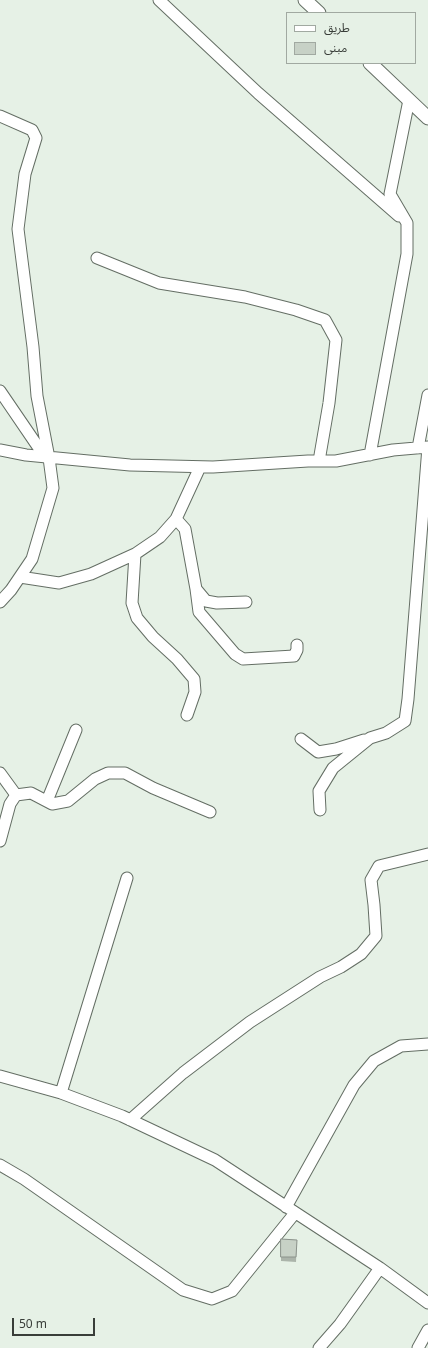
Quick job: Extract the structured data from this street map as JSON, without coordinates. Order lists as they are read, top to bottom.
{
  "legend": ["طريق", "مبنى"],
  "scale_bar": "50 m"
}
